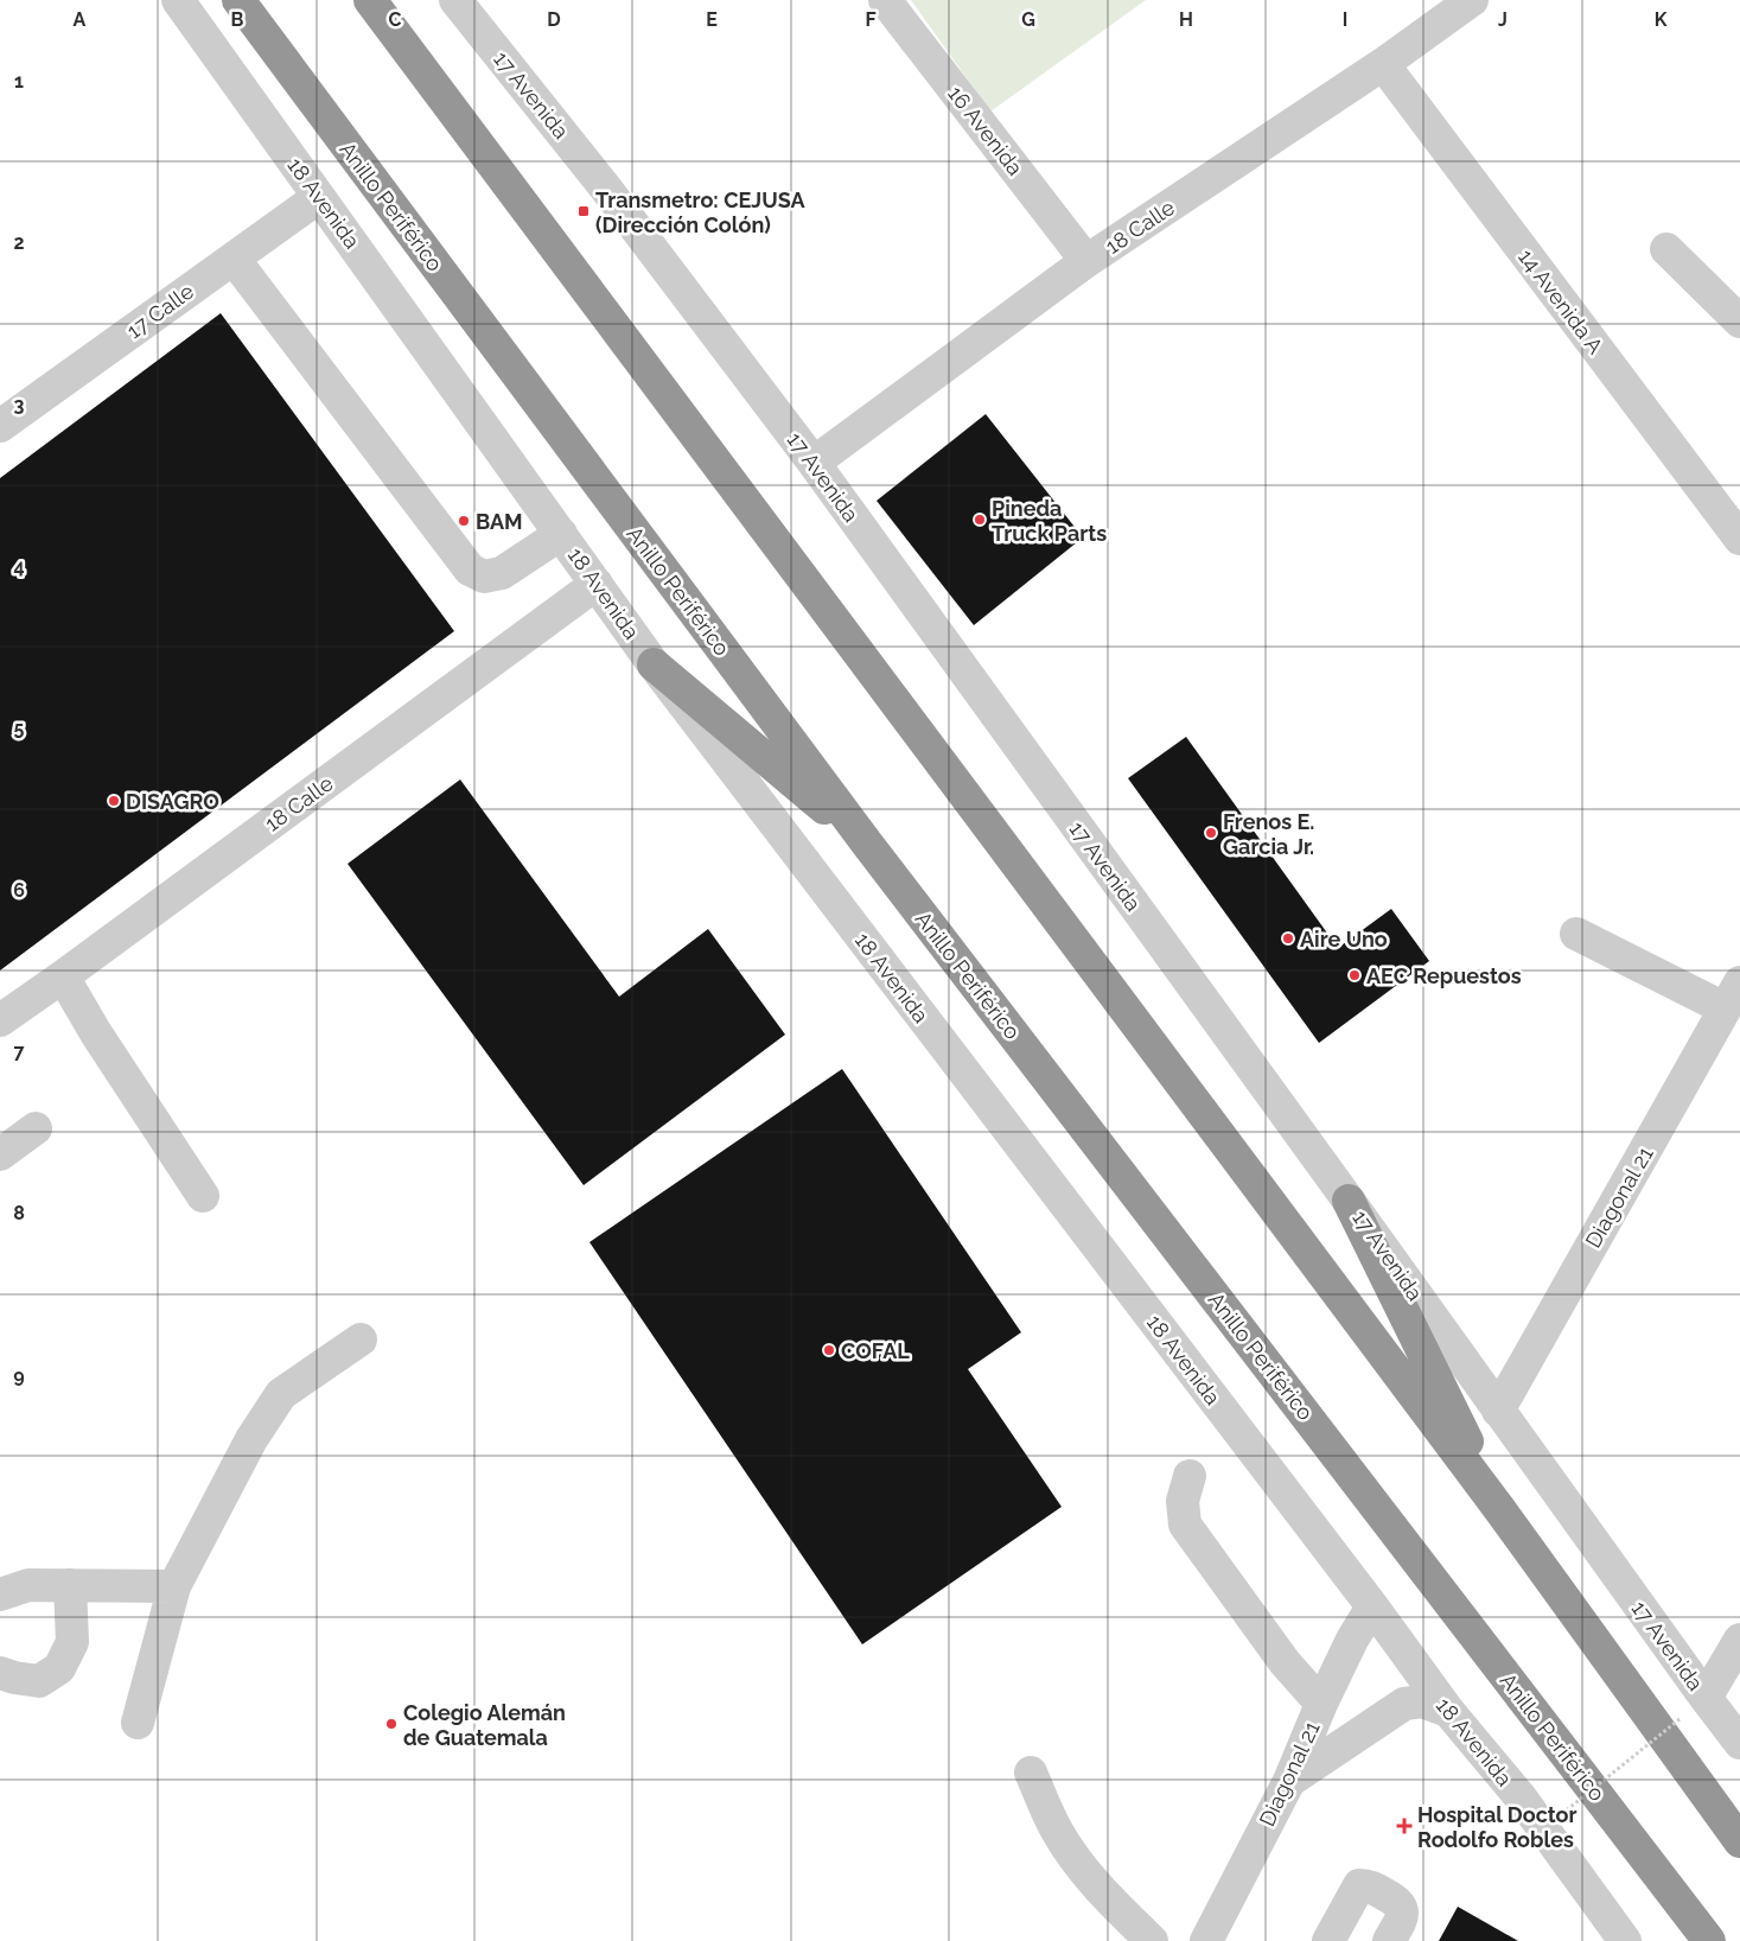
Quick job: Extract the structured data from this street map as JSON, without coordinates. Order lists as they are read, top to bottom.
{
  "streets": {
    "highway": ["Anillo Periférico"],
    "street": [
      "17 Avenida",
      "16 Avenida",
      "18 Avenida",
      "18 Calle",
      "14 Avenida A",
      "17 Calle",
      "Diagonal 21"
    ]
  },
  "crossings": [
    ["17 Avenida", "18 Calle"],
    ["17 Avenida", "Diagonal 21"],
    ["16 Avenida", "18 Calle"],
    ["18 Avenida", "18 Calle"],
    ["18 Avenida", "17 Calle"],
    ["18 Avenida", "Diagonal 21"],
    ["18 Calle", "14 Avenida A"]
  ],
  "places": {
    "transit": ["Transmetro: CEJUSA (Dirección Colón)"],
    "other": [
      "Pineda Truck Parts",
      "BAM",
      "DISAGRO",
      "Frenos E. Garcia Jr.",
      "Aire Uno",
      "AEC Repuestos",
      "COFAL",
      "Colegio Alemán de Guatemala"
    ],
    "health": ["Hospital Doctor Rodolfo Robles"]
  },
  "grid": {
    "columns": [
      "A",
      "B",
      "C",
      "D",
      "E",
      "F",
      "G",
      "H",
      "I",
      "J",
      "K"
    ],
    "rows": [
      "1",
      "2",
      "3",
      "4",
      "5",
      "6",
      "7",
      "8",
      "9"
    ]
  }
}
